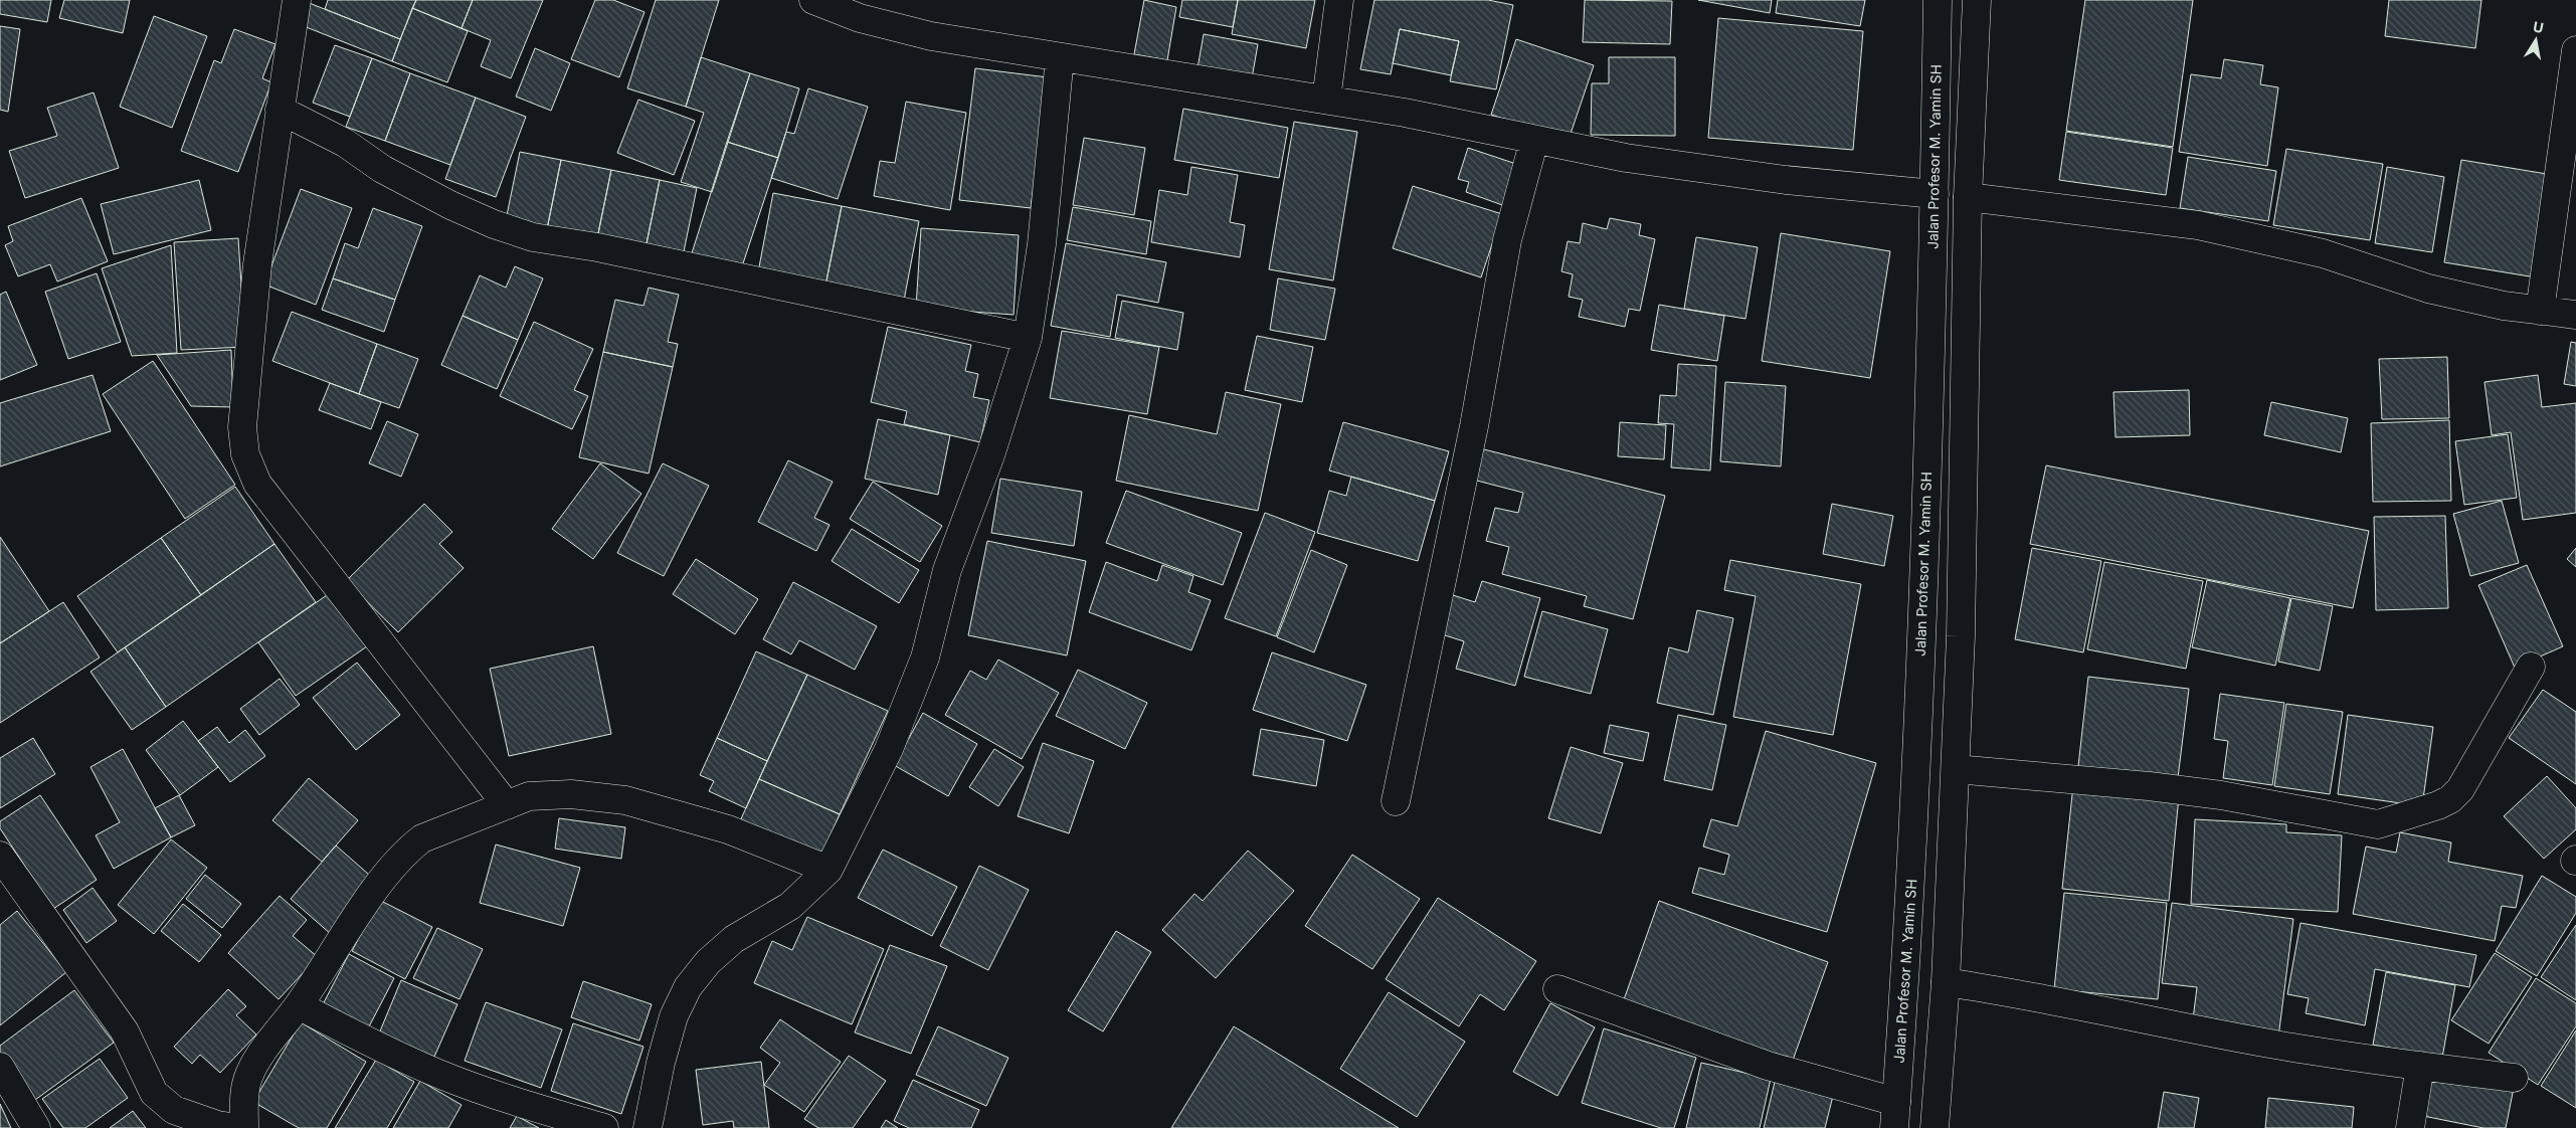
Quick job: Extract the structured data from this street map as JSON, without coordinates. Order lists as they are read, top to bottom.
{
  "streets": {
    "main road": ["Jalan Profesor M. Yamin SH"]
  },
  "north": "top"
}
